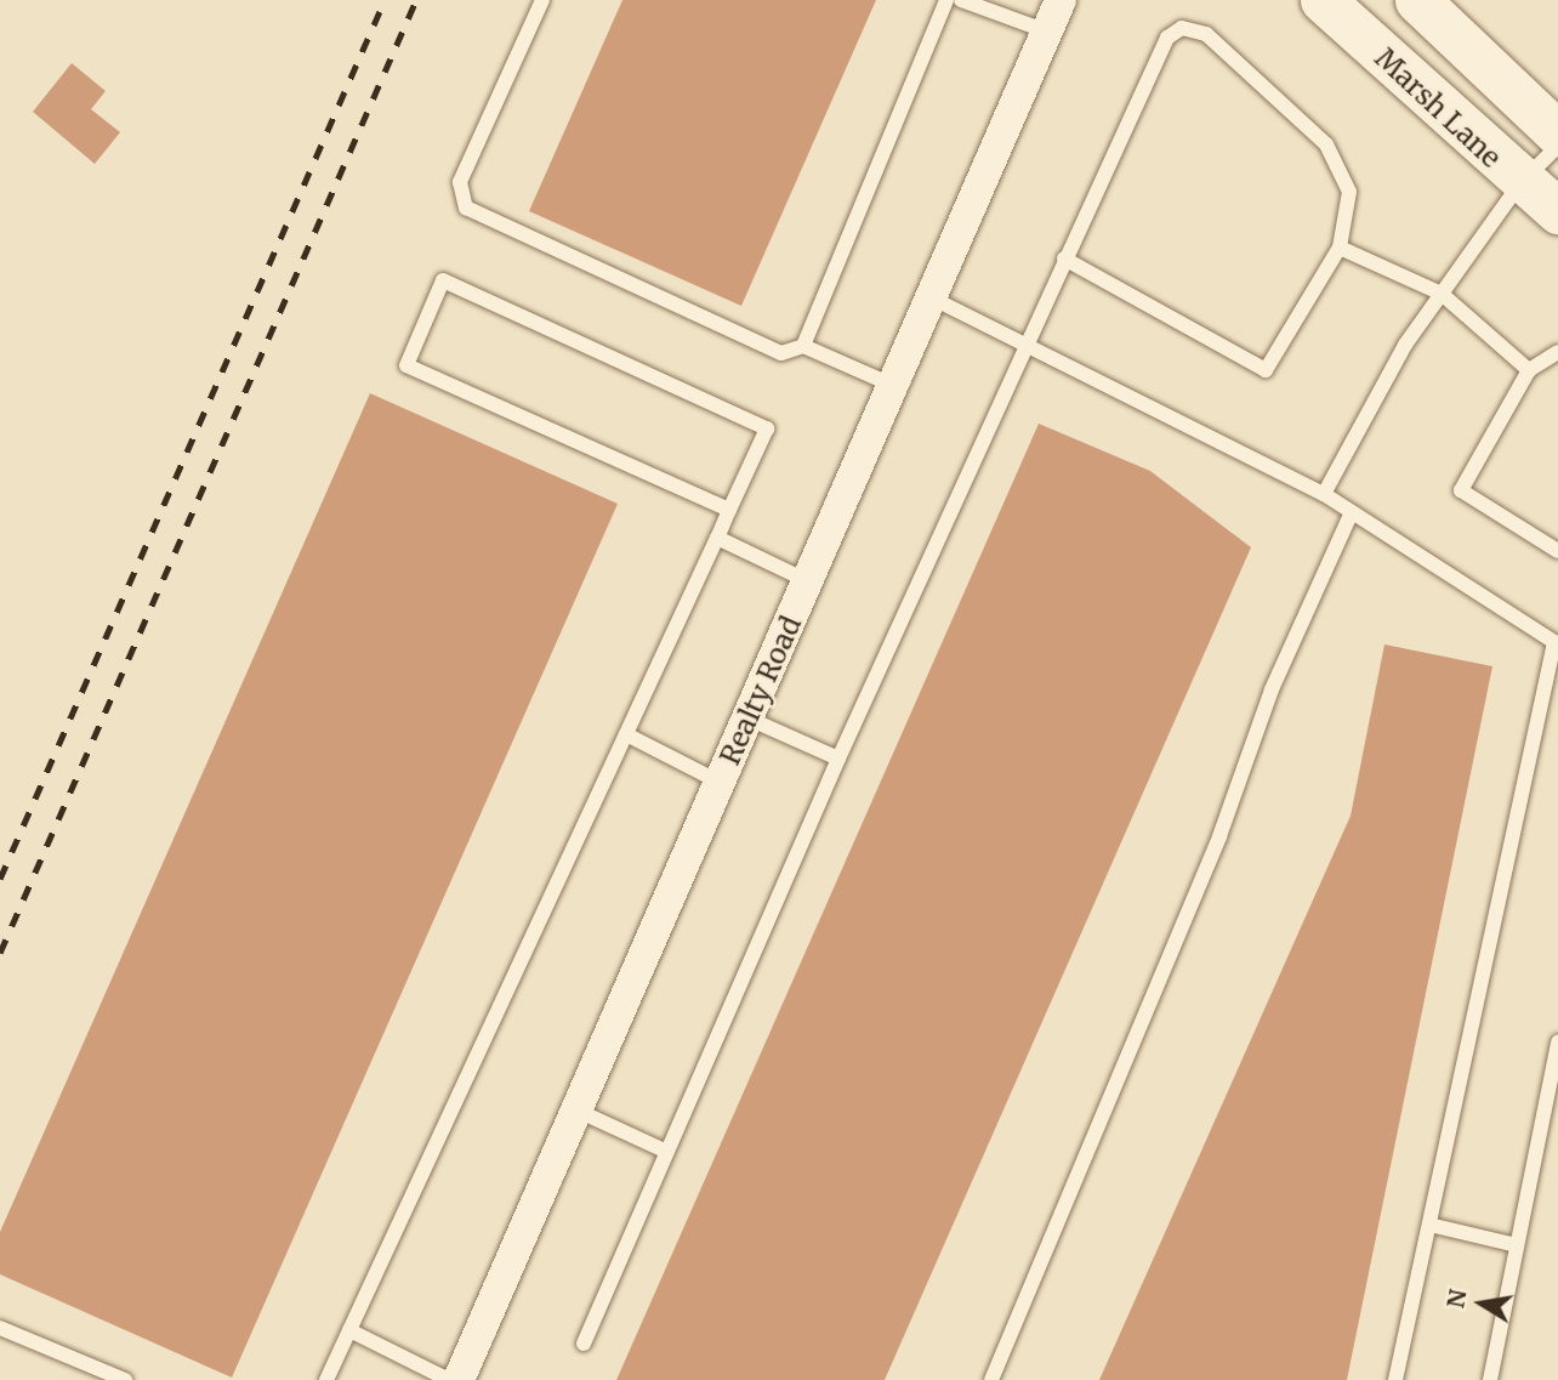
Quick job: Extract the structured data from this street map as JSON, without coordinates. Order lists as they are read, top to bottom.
{
  "streets": {
    "main road": ["Marsh Lane"],
    "street": ["Realty Road"]
  },
  "north": "left"
}
